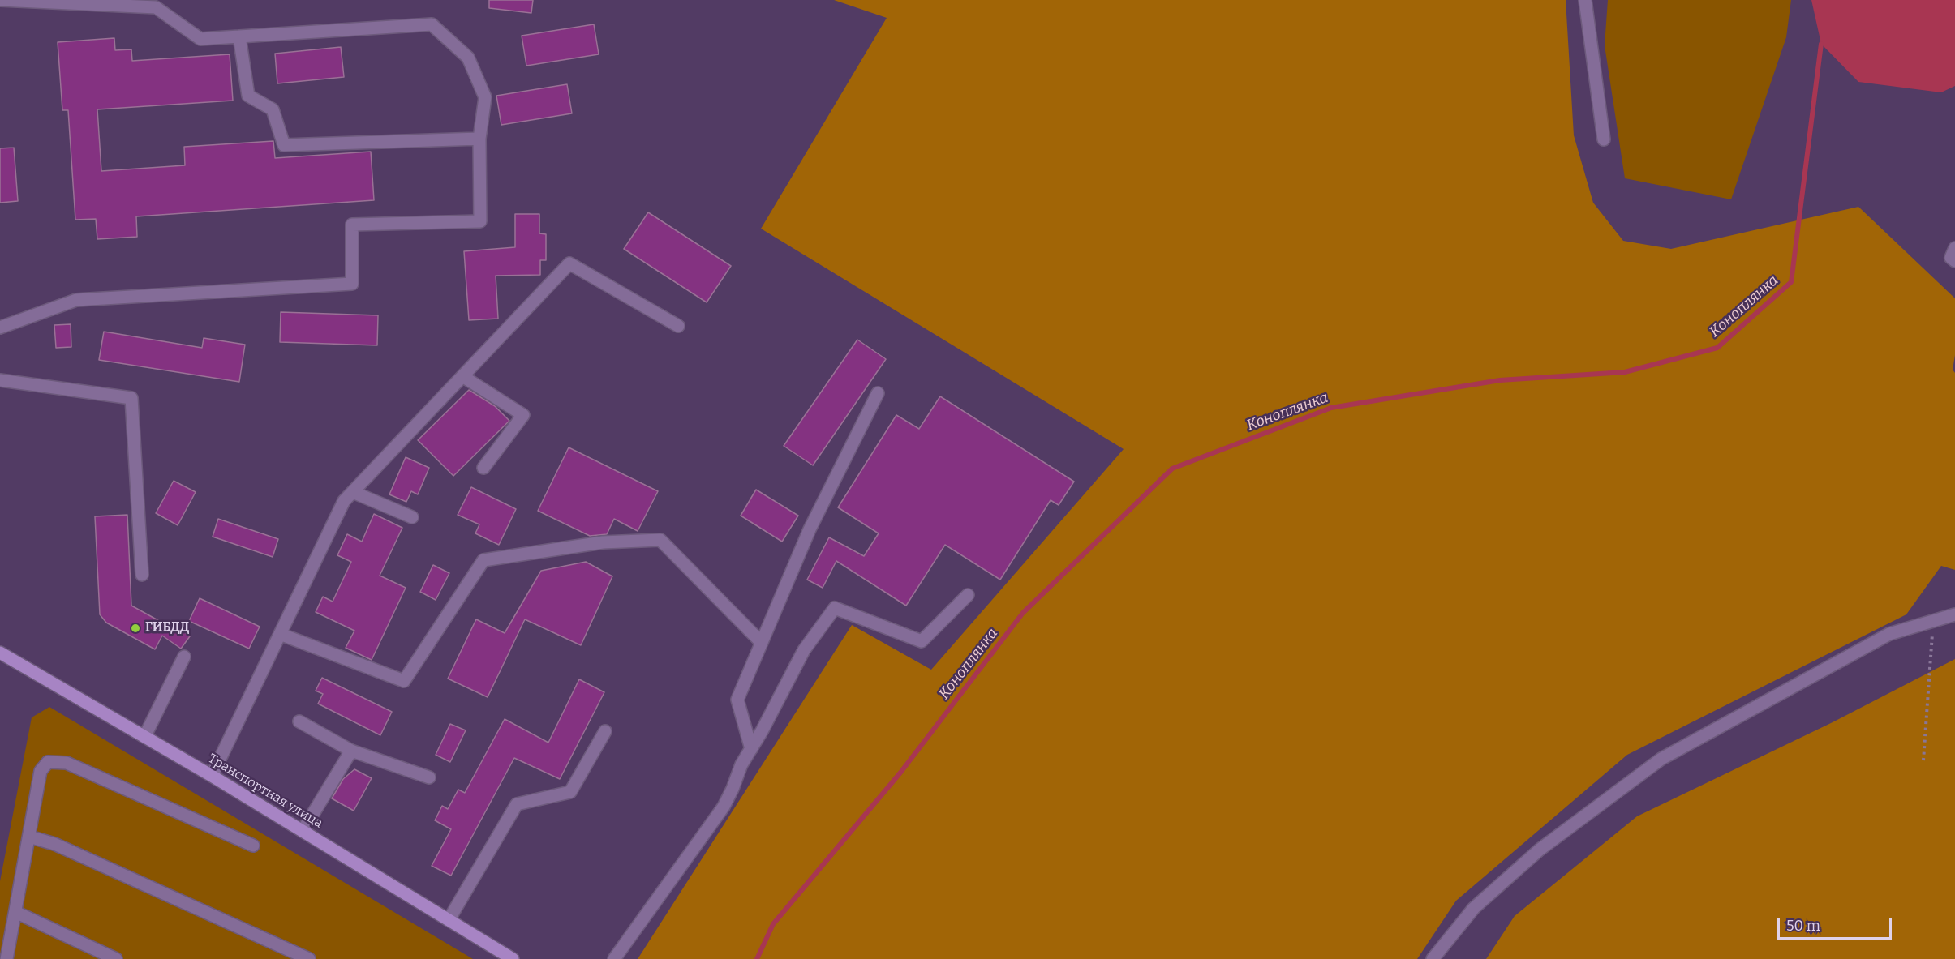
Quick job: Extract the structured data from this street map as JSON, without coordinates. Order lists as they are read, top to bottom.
{
  "streets": {
    "main road": ["Транспортная улица"]
  },
  "water": ["Коноплянка"],
  "places": ["ГИБДД"],
  "scale_bar": "50 m"
}
